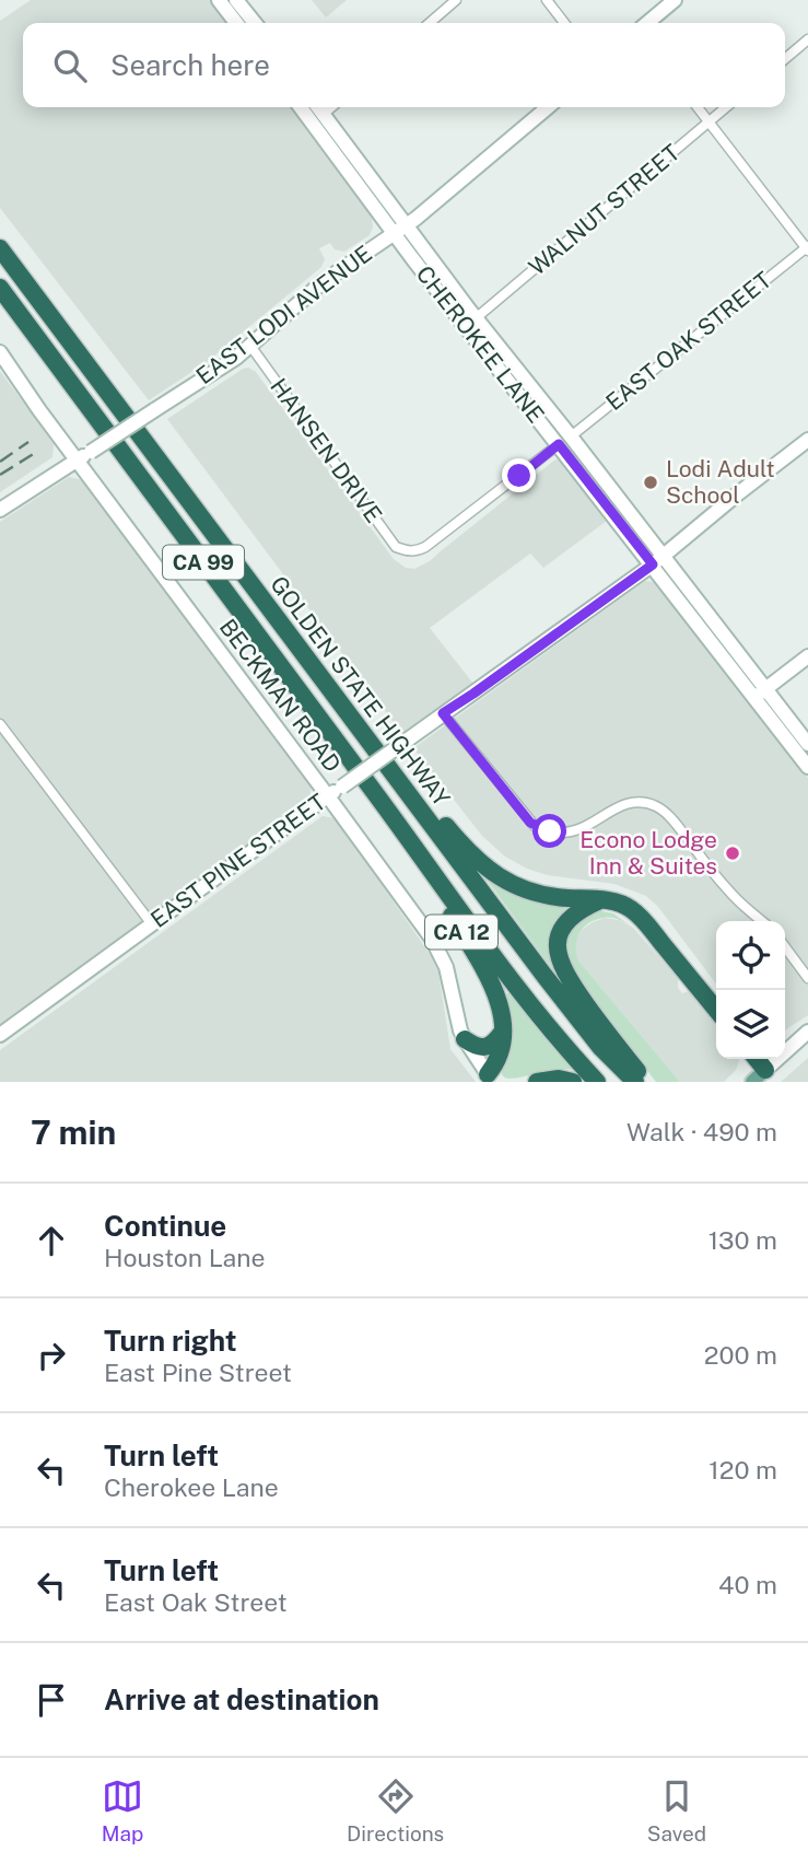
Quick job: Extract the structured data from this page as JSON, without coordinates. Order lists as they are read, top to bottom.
{
  "streets": {
    "highway": ["CA 99", "GOLDEN STATE HIGHWAY", "CA 12"],
    "street": [
      "WALNUT STREET",
      "EAST LODI AVENUE",
      "EAST OAK STREET",
      "CHEROKEE LANE",
      "HANSEN DRIVE",
      "BECKMAN ROAD",
      "EAST PINE STREET"
    ]
  },
  "crossings": [
    ["WALNUT STREET", "CHEROKEE LANE"],
    ["EAST LODI AVENUE", "CHEROKEE LANE"],
    ["EAST LODI AVENUE", "HANSEN DRIVE"],
    ["EAST LODI AVENUE", "BECKMAN ROAD"],
    ["EAST OAK STREET", "CHEROKEE LANE"],
    ["EAST OAK STREET", "HANSEN DRIVE"],
    ["CHEROKEE LANE", "EAST PINE STREET"],
    ["GOLDEN STATE HIGHWAY", "CA 12"],
    ["BECKMAN ROAD", "EAST PINE STREET"],
    ["BECKMAN ROAD", "CA 12"]
  ],
  "places": ["Lodi Adult School", "Econo Lodge Inn & Suites"],
  "page": {
    "search": "Search here",
    "heading": ["7 min", "Walk · 490 m"],
    "list": [
      ["Continue", "Houston Lane", "130 m"],
      ["Turn right", "East Pine Street", "200 m"],
      ["Turn left", "Cherokee Lane", "120 m"],
      ["Turn left", "East Oak Street", "40 m"],
      "Arrive at destination"
    ],
    "nav": ["Map", "Directions", "Saved"]
  }
}
